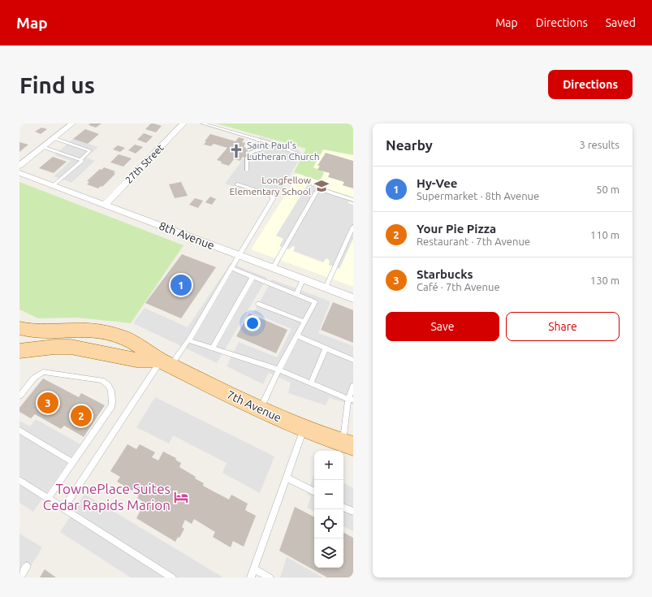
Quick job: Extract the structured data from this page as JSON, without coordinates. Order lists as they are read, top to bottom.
{
  "streets": {
    "main road": ["7th Avenue"],
    "street": ["27th Street", "8th Avenue"]
  },
  "crossings": [
    ["27th Street", "8th Avenue"]
  ],
  "places": {
    "church": ["Saint Paul's Lutheran Church"],
    "school or university": ["Longfellow Elementary School"],
    "hotel": ["TownePlace Suites Cedar Rapids Marion"]
  },
  "page": {
    "header": "Map",
    "nav": ["Map", "Directions", "Saved"],
    "buttons": [
      "Directions",
      ["Save", "Share"]
    ],
    "title": "Find us",
    "heading": ["Nearby", "3 results"],
    "list": [
      {
        "mark": "1",
        "name": "Hy-Vee",
        "note": "Supermarket · 8th Avenue",
        "value": "50 m"
      },
      {
        "mark": "2",
        "name": "Your Pie Pizza",
        "note": "Restaurant · 7th Avenue",
        "value": "110 m"
      },
      {
        "mark": "3",
        "name": "Starbucks",
        "note": "Café · 7th Avenue",
        "value": "130 m"
      }
    ],
    "pins": ["1", "3", "2"],
    "map_buttons": ["+", "−"]
  }
}
